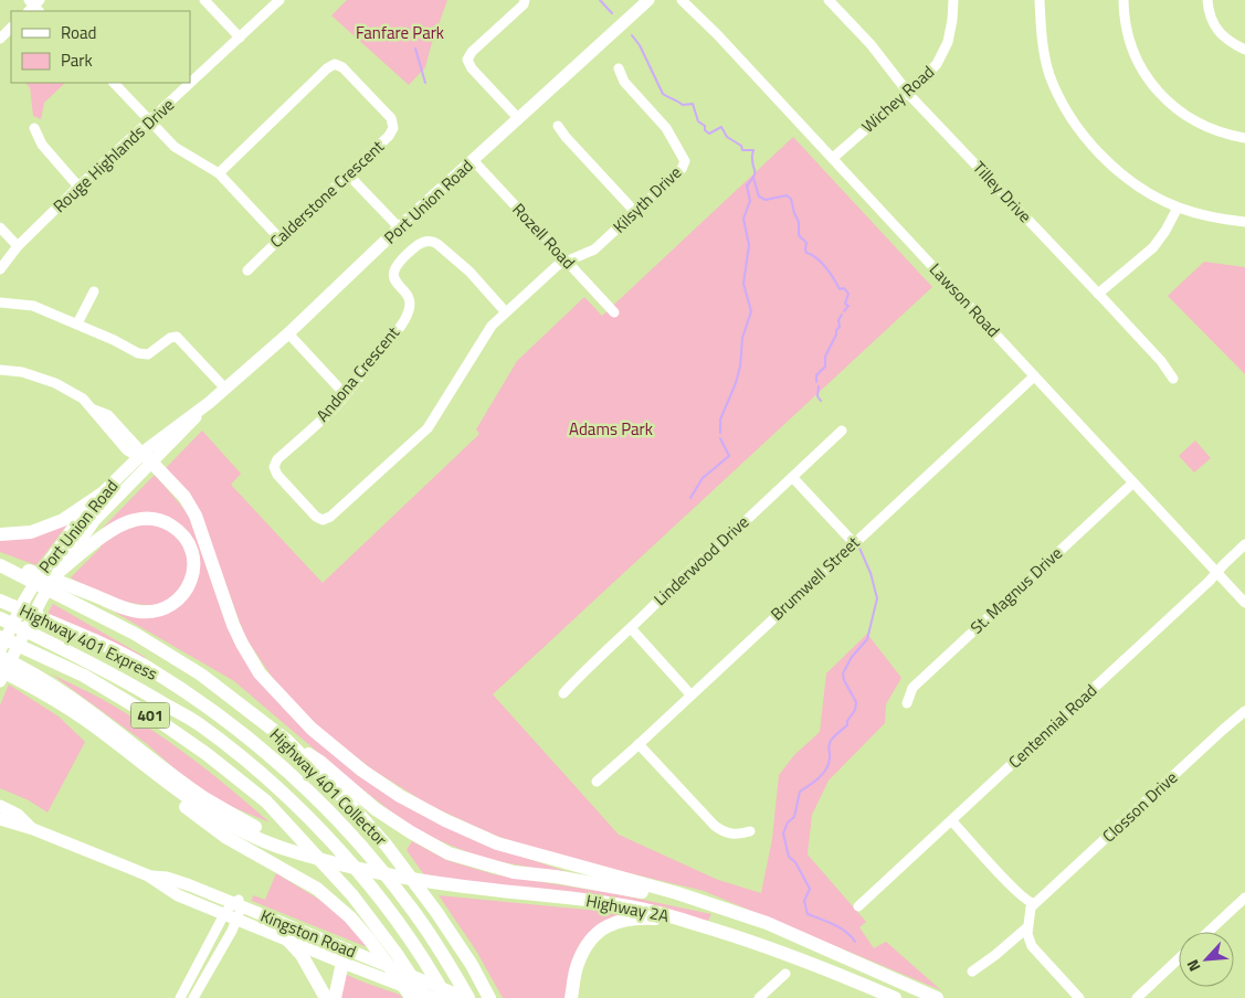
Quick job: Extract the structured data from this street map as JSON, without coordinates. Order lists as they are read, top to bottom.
{
  "streets": {
    "highway": [
      "Highway 401 Express",
      "401",
      "Highway 401 Collector",
      "Highway 2A"
    ],
    "main road": ["Port Union Road", "Kingston Road"],
    "street": [
      "Wichey Road",
      "Rouge Highlands Drive",
      "Tilley Drive",
      "Calderstone Crescent",
      "Kilsyth Drive",
      "Rozell Road",
      "Lawson Road",
      "Andona Crescent",
      "Linderwood Drive",
      "Brumwell Street",
      "St. Magnus Drive",
      "Centennial Road",
      "Closson Drive"
    ]
  },
  "crossings": [
    ["Wichey Road", "Tilley Drive"],
    ["Wichey Road", "Lawson Road"],
    ["Kilsyth Drive", "Rozell Road"],
    ["Kilsyth Drive", "Andona Crescent"],
    ["Port Union Road", "Rozell Road"],
    ["Rozell Road", "Andona Crescent"],
    ["Lawson Road", "Brumwell Street"],
    ["Lawson Road", "St. Magnus Drive"],
    ["Lawson Road", "Centennial Road"],
    ["Highway 401 Express", "Kingston Road"]
  ],
  "parks": ["Fanfare Park", "Adams Park"],
  "legend": ["Road", "Park"],
  "north": "bottom left"
}
